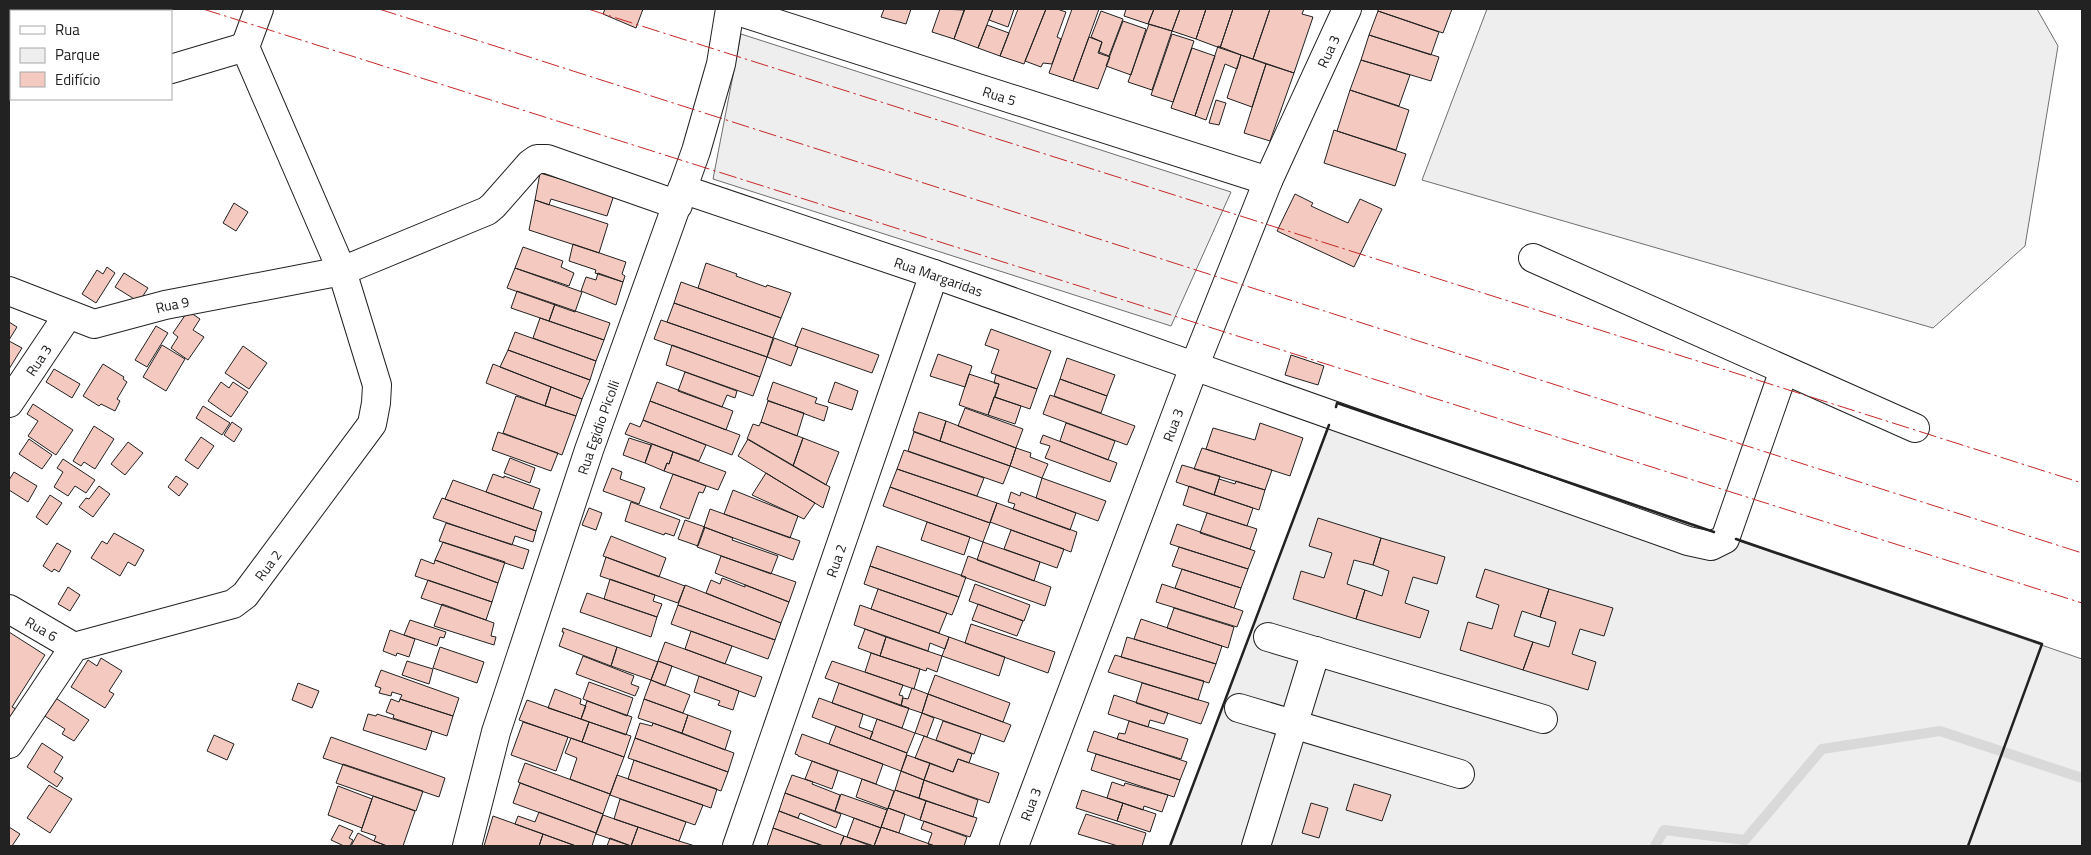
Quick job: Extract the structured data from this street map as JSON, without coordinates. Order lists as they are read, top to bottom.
{
  "streets": {
    "street": [
      "Rua 3",
      "Rua 5",
      "Rua Margaridas",
      "Rua 9",
      "Rua Egidio Picolli",
      "Rua 2",
      "Rua 6"
    ]
  },
  "crossings": [
    ["Rua 3", "Rua 5"],
    ["Rua 3", "Rua Margaridas"],
    ["Rua 3", "Rua 9"],
    ["Rua 5", "Rua Egidio Picolli"],
    ["Rua Margaridas", "Rua 9"],
    ["Rua Margaridas", "Rua Egidio Picolli"],
    ["Rua Margaridas", "Rua 2"],
    ["Rua 9", "Rua 2"],
    ["Rua 2", "Rua 6"]
  ],
  "legend": ["Rua", "Parque", "Edifício"]
}
